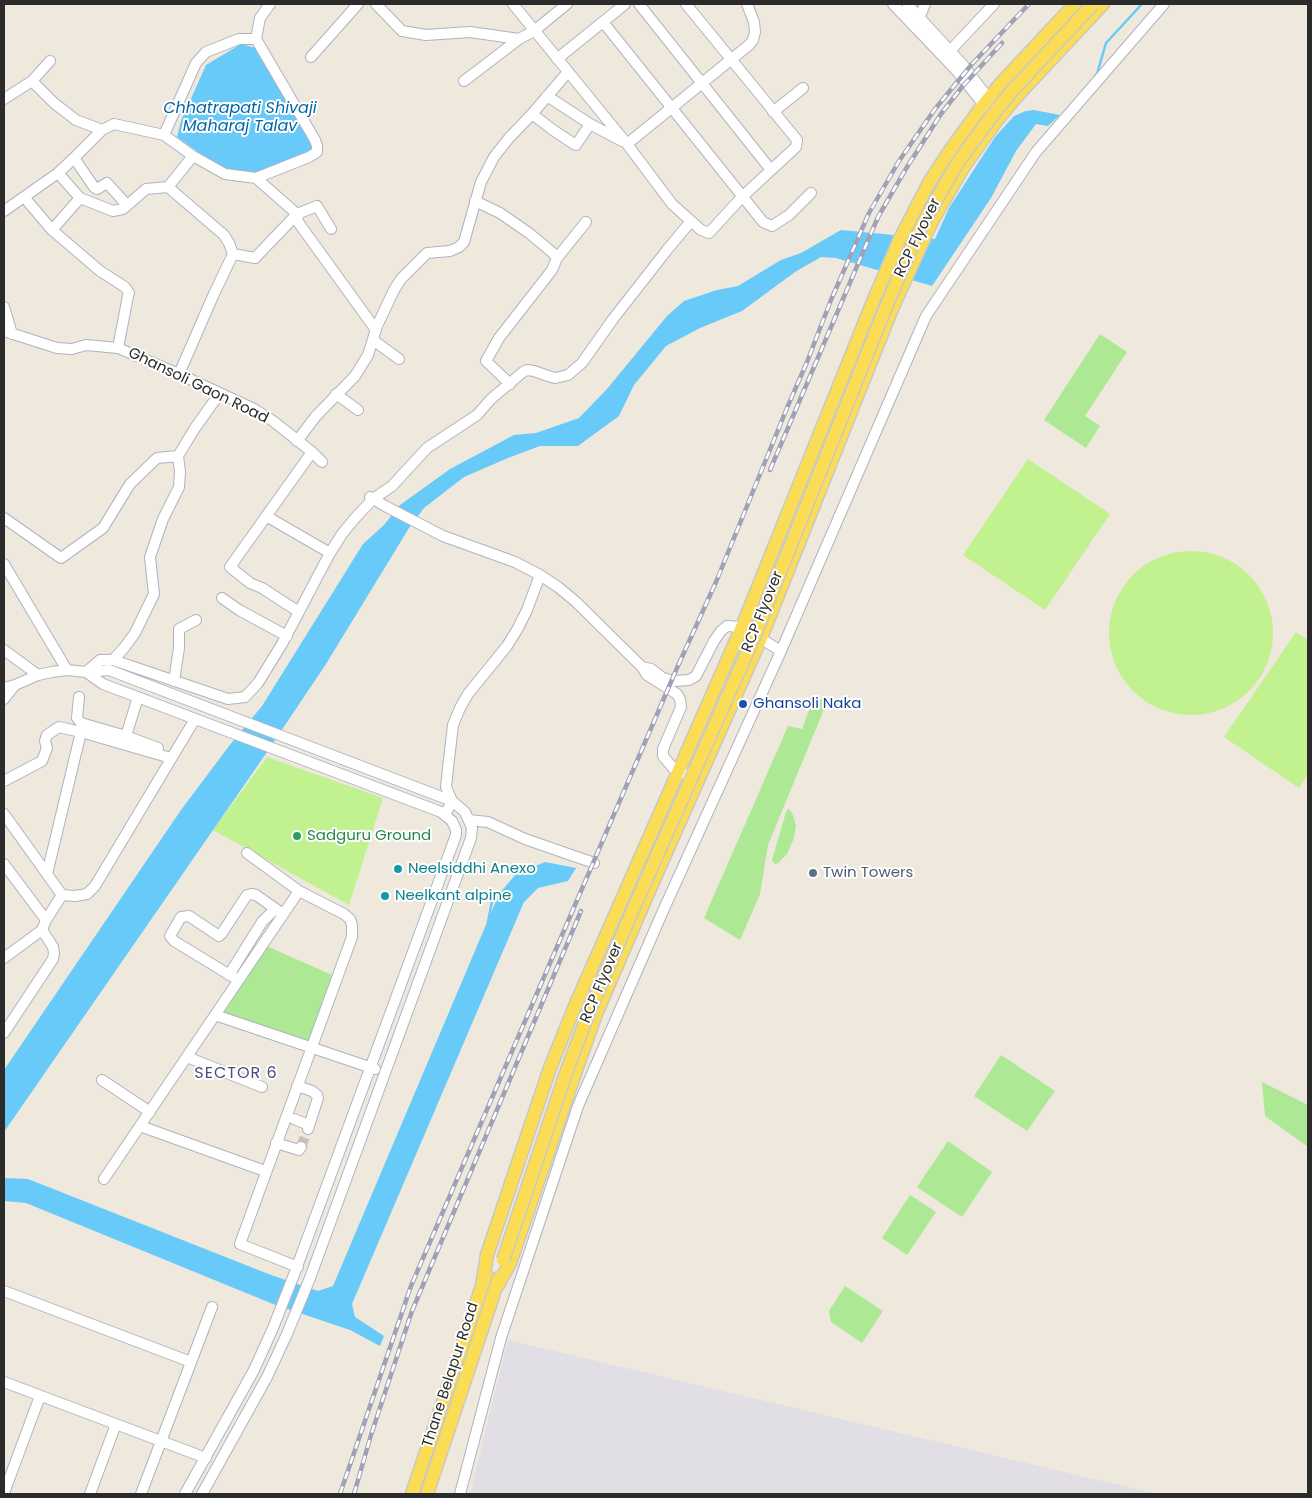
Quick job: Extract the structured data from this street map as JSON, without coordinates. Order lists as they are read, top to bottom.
{
  "streets": {
    "main road": ["RCP Flyover", "Thane Belapur Road"],
    "street": ["Ghansoli Gaon Road"]
  },
  "crossings": [
    ["RCP Flyover", "Thane Belapur Road"]
  ],
  "districts": ["SECTOR 6"],
  "water": ["Chhatrapati Shivaji Maharaj Talav"],
  "places": [
    "Ghansoli Naka",
    "Sadguru Ground",
    "Neelsiddhi Anexo",
    "Twin Towers",
    "Neelkant alpine"
  ]
}
